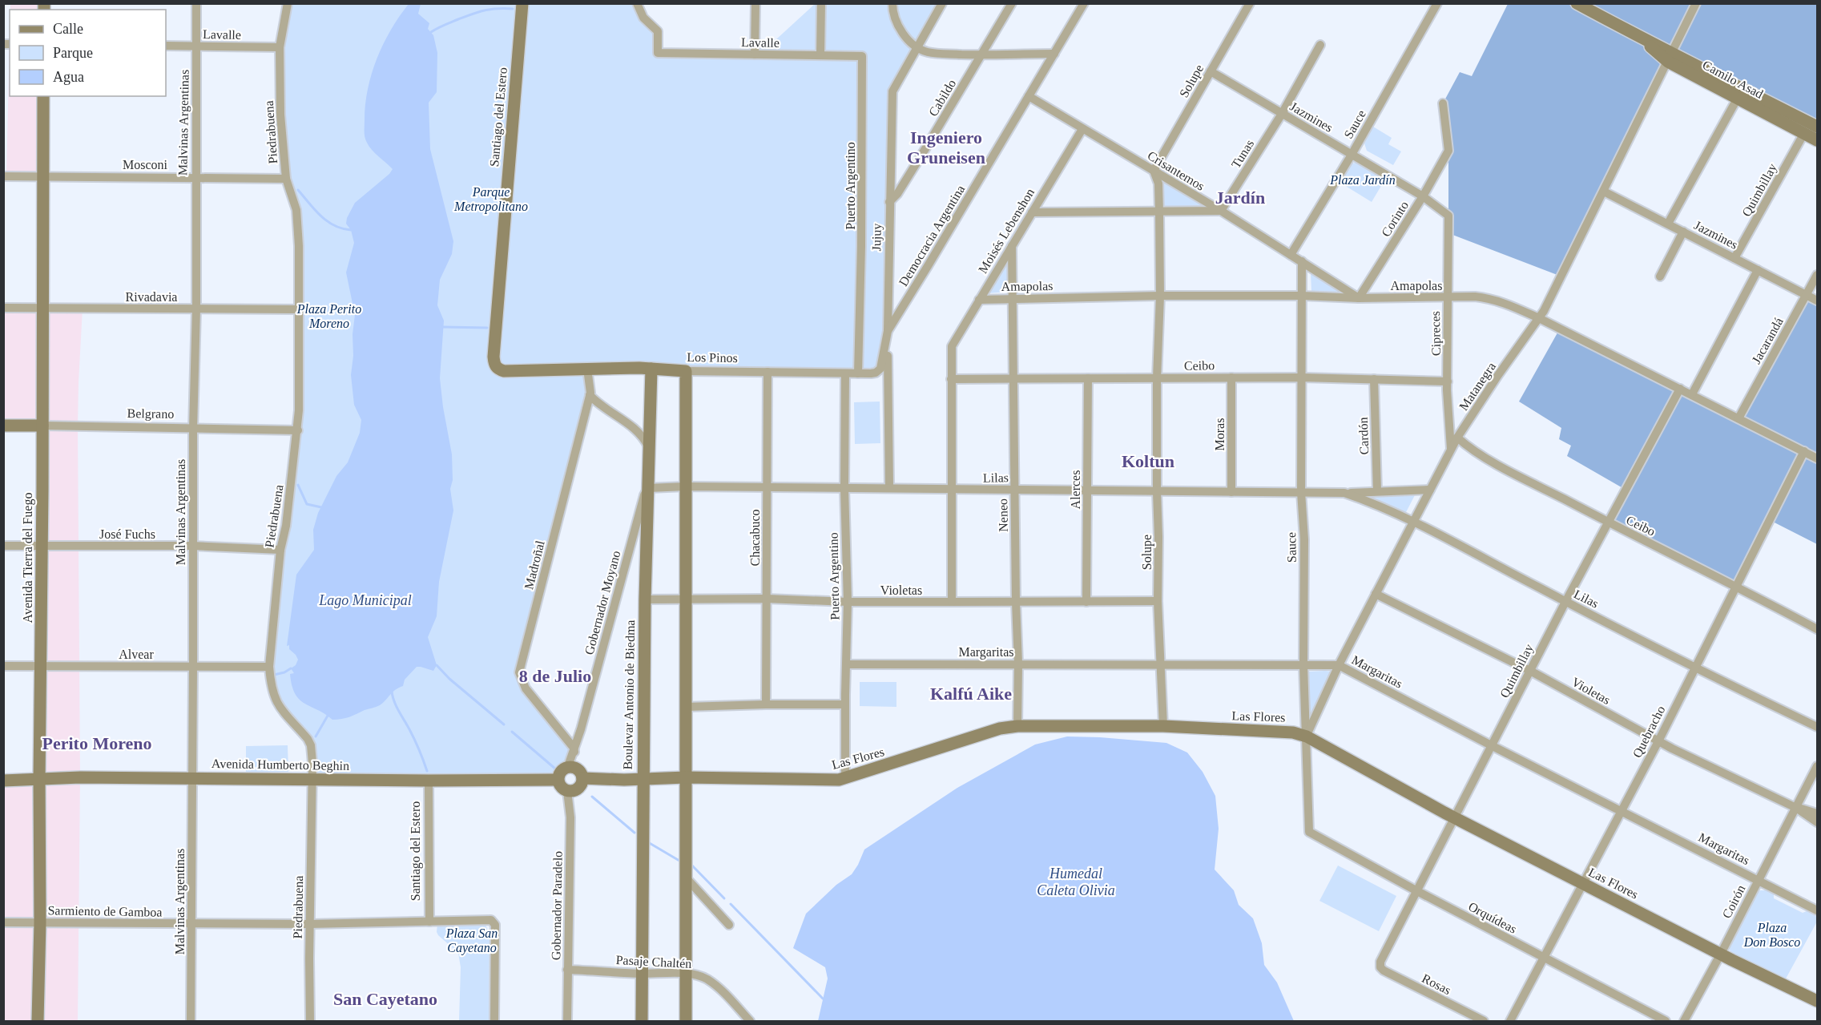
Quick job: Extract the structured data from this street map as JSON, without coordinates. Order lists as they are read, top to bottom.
{
  "streets": {
    "street": [
      "Lavalle",
      "Camilo Asad",
      "Solupe",
      "Cabildo",
      "Santiago del Estero",
      "Jazmines",
      "Malvinas Argentinas",
      "Sauce",
      "Piedrabuena",
      "Tunas",
      "Mosconi",
      "Crisantemos",
      "Puerto Argentino",
      "Quimbillay",
      "Corinto",
      "Moisés Lebenshon",
      "Democracia Argentina",
      "Jujuy",
      "Amapolas",
      "Rivadavia",
      "Cipreces",
      "Jacarandá",
      "Los Pinos",
      "Ceibo",
      "Matanegra",
      "Belgrano",
      "Moras",
      "Cardón",
      "Lilas",
      "Alerces",
      "Neneo",
      "José Fuchs",
      "Chacabuco",
      "Avenida Tierra del Fuego",
      "Madroñal",
      "Violetas",
      "Gobernador Moyano",
      "Margaritas",
      "Alvear",
      "Boulevar Antonio de Biedma",
      "Las Flores",
      "Quebracho",
      "Avenida Humberto Beghin",
      "Coirón",
      "Gobernador Paradelo",
      "Sarmiento de Gamboa",
      "Orquídeas",
      "Pasaje Chaltén",
      "Rosas"
    ]
  },
  "crossings": [
    ["Lavalle", "Malvinas Argentinas"],
    ["Lavalle", "Piedrabuena"],
    ["Lavalle", "Puerto Argentino"],
    ["Camilo Asad", "Quimbillay"],
    ["Camilo Asad", "Matanegra"],
    ["Solupe", "Jazmines"],
    ["Solupe", "Crisantemos"],
    ["Solupe", "Amapolas"],
    ["Solupe", "Ceibo"],
    ["Solupe", "Lilas"],
    ["Solupe", "Violetas"],
    ["Solupe", "Margaritas"],
    ["Solupe", "Las Flores"],
    ["Cabildo", "Jujuy"],
    ["Santiago del Estero", "Los Pinos"],
    ["Santiago del Estero", "Avenida Humberto Beghin"],
    ["Santiago del Estero", "Sarmiento de Gamboa"],
    ["Jazmines", "Sauce"],
    ["Jazmines", "Tunas"],
    ["Jazmines", "Quimbillay"],
    ["Jazmines", "Corinto"],
    ["Jazmines", "Cipreces"],
    ["Jazmines", "Jacarandá"],
    ["Jazmines", "Matanegra"],
    ["Malvinas Argentinas", "Mosconi"],
    ["Malvinas Argentinas", "Rivadavia"],
    ["Malvinas Argentinas", "Belgrano"],
    ["Malvinas Argentinas", "José Fuchs"],
    ["Malvinas Argentinas", "Alvear"],
    ["Malvinas Argentinas", "Avenida Humberto Beghin"],
    ["Malvinas Argentinas", "Sarmiento de Gamboa"],
    ["Sauce", "Crisantemos"],
    ["Sauce", "Amapolas"],
    ["Sauce", "Ceibo"],
    ["Sauce", "Matanegra"],
    ["Sauce", "Lilas"],
    ["Sauce", "Margaritas"],
    ["Sauce", "Las Flores"],
    ["Sauce", "Orquídeas"],
    ["Piedrabuena", "Mosconi"],
    ["Piedrabuena", "Rivadavia"],
    ["Piedrabuena", "Belgrano"],
    ["Piedrabuena", "José Fuchs"],
    ["Piedrabuena", "Alvear"],
    ["Piedrabuena", "Avenida Humberto Beghin"],
    ["Piedrabuena", "Sarmiento de Gamboa"],
    ["Tunas", "Crisantemos"],
    ["Mosconi", "Avenida Tierra del Fuego"],
    ["Crisantemos", "Corinto"],
    ["Crisantemos", "Moisés Lebenshon"],
    ["Crisantemos", "Democracia Argentina"],
    ["Crisantemos", "Amapolas"],
    ["Puerto Argentino", "Los Pinos"],
    ["Puerto Argentino", "Lilas"],
    ["Puerto Argentino", "Violetas"],
    ["Puerto Argentino", "Margaritas"],
    ["Puerto Argentino", "Las Flores"],
    ["Quimbillay", "Amapolas"],
    ["Quimbillay", "Ceibo"],
    ["Quimbillay", "Lilas"],
    ["Quimbillay", "Violetas"],
    ["Quimbillay", "Margaritas"],
    ["Quimbillay", "Las Flores"],
    ["Quimbillay", "Orquídeas"],
    ["Quimbillay", "Rosas"],
    ["Corinto", "Amapolas"],
    ["Moisés Lebenshon", "Amapolas"],
    ["Moisés Lebenshon", "Ceibo"],
    ["Moisés Lebenshon", "Neneo"],
    ["Democracia Argentina", "Jujuy"],
    ["Democracia Argentina", "Los Pinos"],
    ["Jujuy", "Los Pinos"],
    ["Jujuy", "Lilas"],
    ["Amapolas", "Cipreces"],
    ["Amapolas", "Jacarandá"],
    ["Amapolas", "Matanegra"],
    ["Amapolas", "Neneo"],
    ["Amapolas", "Quebracho"],
    ["Rivadavia", "Avenida Tierra del Fuego"],
    ["Cipreces", "Ceibo"],
    ["Cipreces", "Matanegra"],
    ["Los Pinos", "Chacabuco"],
    ["Los Pinos", "Madroñal"],
    ["Los Pinos", "Boulevar Antonio de Biedma"],
    ["Ceibo", "Matanegra"],
    ["Ceibo", "Moras"],
    ["Ceibo", "Cardón"],
    ["Ceibo", "Alerces"],
    ["Ceibo", "Neneo"],
    ["Ceibo", "Quebracho"],
    ["Matanegra", "Lilas"],
    ["Matanegra", "Violetas"],
    ["Matanegra", "Margaritas"],
    ["Matanegra", "Las Flores"],
    ["Belgrano", "Avenida Tierra del Fuego"],
    ["Moras", "Lilas"],
    ["Cardón", "Lilas"],
    ["Lilas", "Alerces"],
    ["Lilas", "Neneo"],
    ["Lilas", "Chacabuco"],
    ["Lilas", "Gobernador Moyano"],
    ["Lilas", "Boulevar Antonio de Biedma"],
    ["Lilas", "Quebracho"],
    ["Alerces", "Violetas"],
    ["Neneo", "Violetas"],
    ["Neneo", "Margaritas"],
    ["Neneo", "Las Flores"],
    ["José Fuchs", "Avenida Tierra del Fuego"],
    ["Chacabuco", "Violetas"],
    ["Avenida Tierra del Fuego", "Alvear"],
    ["Avenida Tierra del Fuego", "Avenida Humberto Beghin"],
    ["Avenida Tierra del Fuego", "Sarmiento de Gamboa"],
    ["Madroñal", "Gobernador Moyano"],
    ["Violetas", "Boulevar Antonio de Biedma"],
    ["Violetas", "Quebracho"],
    ["Violetas", "Coirón"],
    ["Gobernador Moyano", "Boulevar Antonio de Biedma"],
    ["Margaritas", "Quebracho"],
    ["Margaritas", "Coirón"],
    ["Boulevar Antonio de Biedma", "Las Flores"],
    ["Boulevar Antonio de Biedma", "Pasaje Chaltén"],
    ["Las Flores", "Quebracho"],
    ["Las Flores", "Coirón"],
    ["Quebracho", "Orquídeas"],
    ["Avenida Humberto Beghin", "Gobernador Paradelo"],
    ["Gobernador Paradelo", "Pasaje Chaltén"]
  ],
  "districts": [
    "Ingeniero Gruneisen",
    "Jardín",
    "Koltun",
    "8 de Julio",
    "Kalfú Aike",
    "Perito Moreno",
    "San Cayetano"
  ],
  "water": ["Lago Municipal", "Humedal Caleta Olivia"],
  "parks": [
    "Plaza Jardín",
    "Parque Metropolitano",
    "Plaza Perito Moreno",
    "Plaza Don Bosco",
    "Plaza San Cayetano"
  ],
  "legend": ["Calle", "Parque", "Agua"]
}
